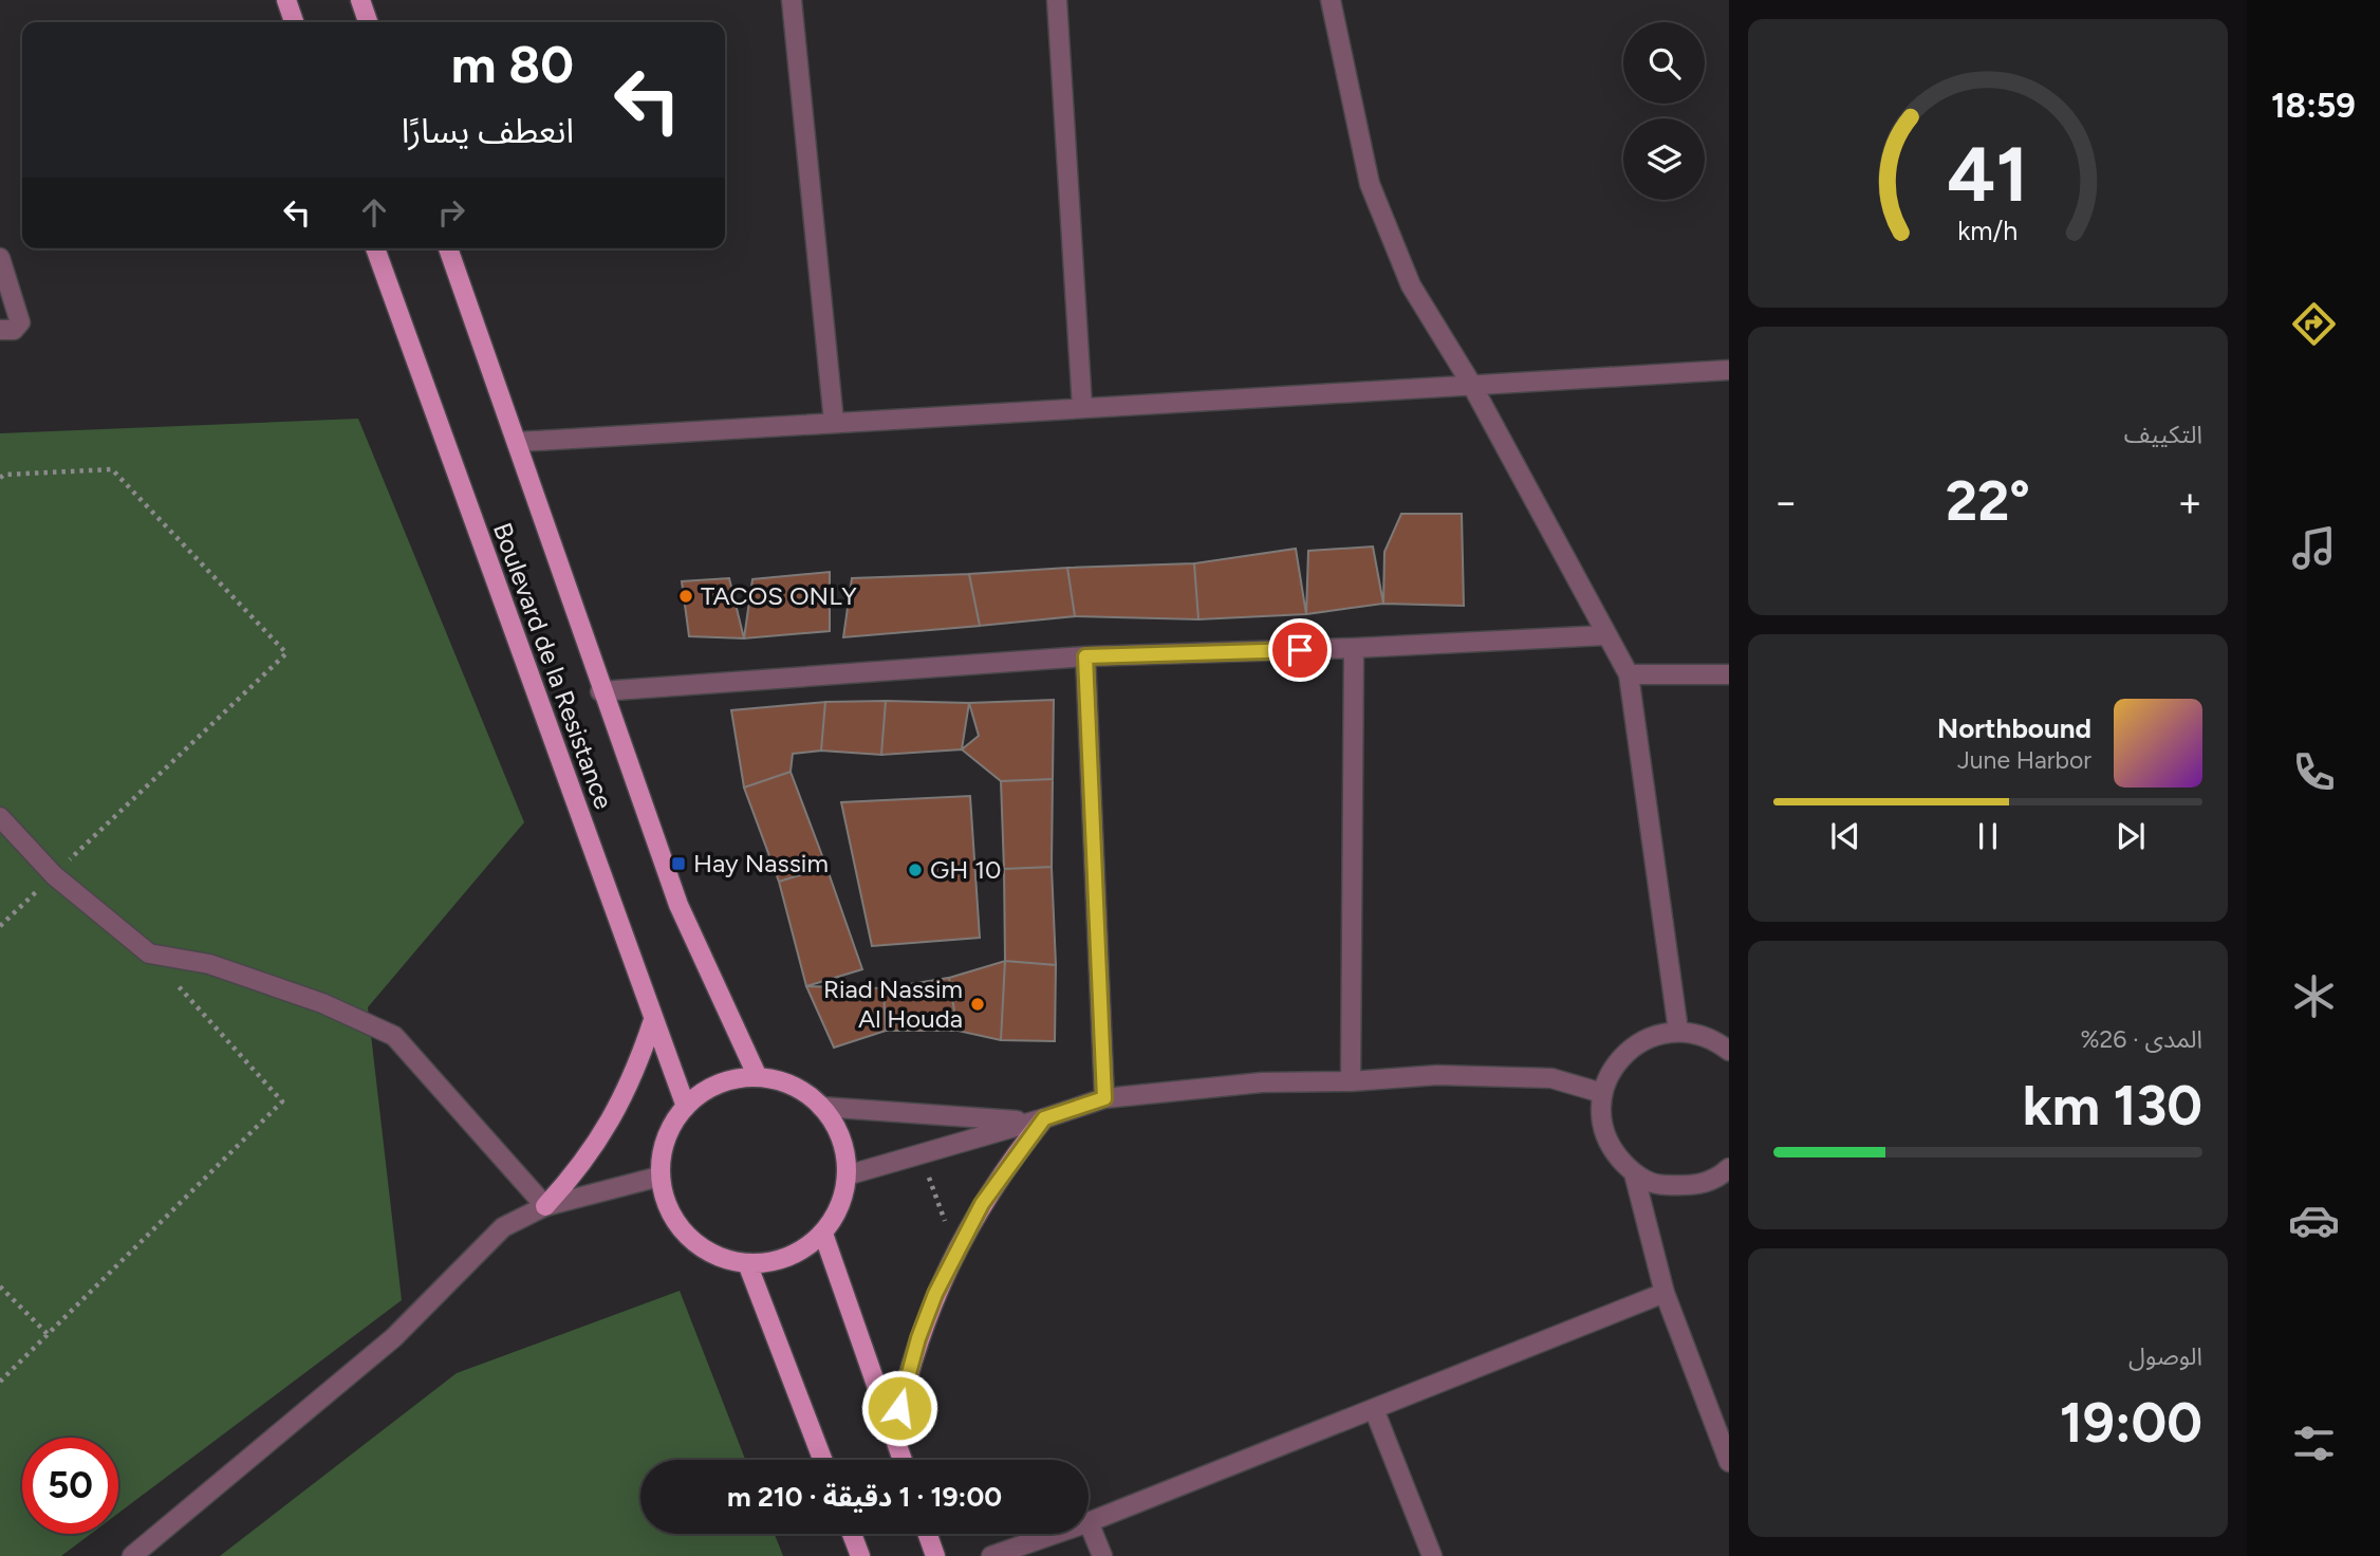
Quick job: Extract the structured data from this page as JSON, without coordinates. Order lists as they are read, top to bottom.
{
  "streets": {
    "main road": ["Boulevard de la Resistance"]
  },
  "places": {
    "other": ["TACOS ONLY", "GH 10", "Riad Nassim Al Houda"],
    "transit": ["Hay Nassim"]
  },
  "page": {
    "tabs": "18:59",
    "turn": ["80 m", "انعطف يسارًا"],
    "tile": [
      "التكييف",
      ["المدى · 26%", "130 km"],
      ["الوصول", "19:00"]
    ],
    "heat": ["−", "22°", "+"],
    "song": ["Northbound", "June Harbor"],
    "limit": "50",
    "trip": "19:00 · 1 دقيقة · 210 m",
    "gauge": ["41", "km/h"]
  }
}
